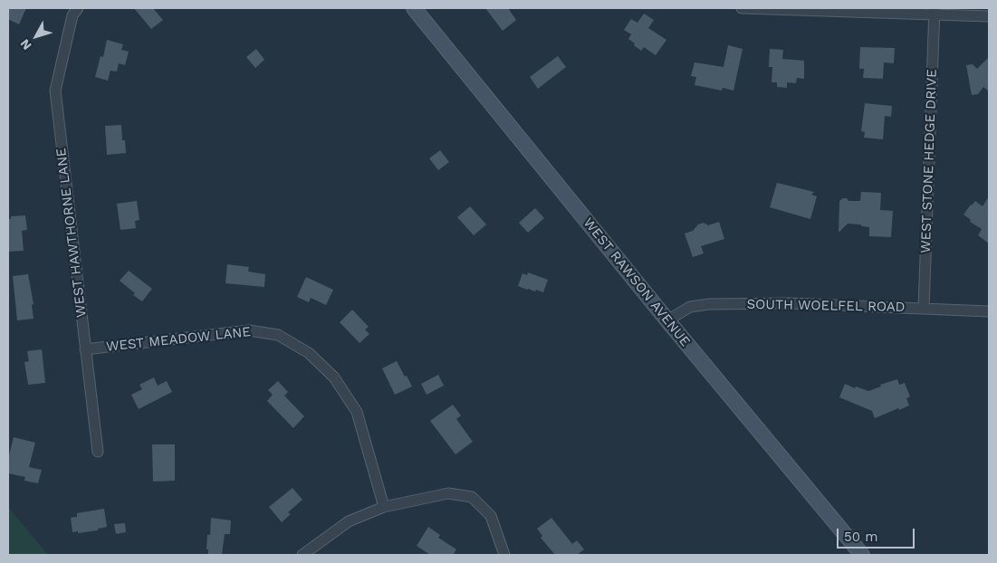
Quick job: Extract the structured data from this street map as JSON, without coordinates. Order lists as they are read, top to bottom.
{
  "streets": {
    "main road": ["WEST RAWSON AVENUE"],
    "street": [
      "WEST STONE HEDGE DRIVE",
      "WEST HAWTHORNE LANE",
      "SOUTH WOELFEL ROAD",
      "WEST MEADOW LANE"
    ]
  },
  "crossings": [
    ["WEST STONE HEDGE DRIVE", "SOUTH WOELFEL ROAD"],
    ["WEST HAWTHORNE LANE", "WEST MEADOW LANE"],
    ["WEST RAWSON AVENUE", "SOUTH WOELFEL ROAD"]
  ],
  "scale_bar": "50 m",
  "north": "bottom left"
}
